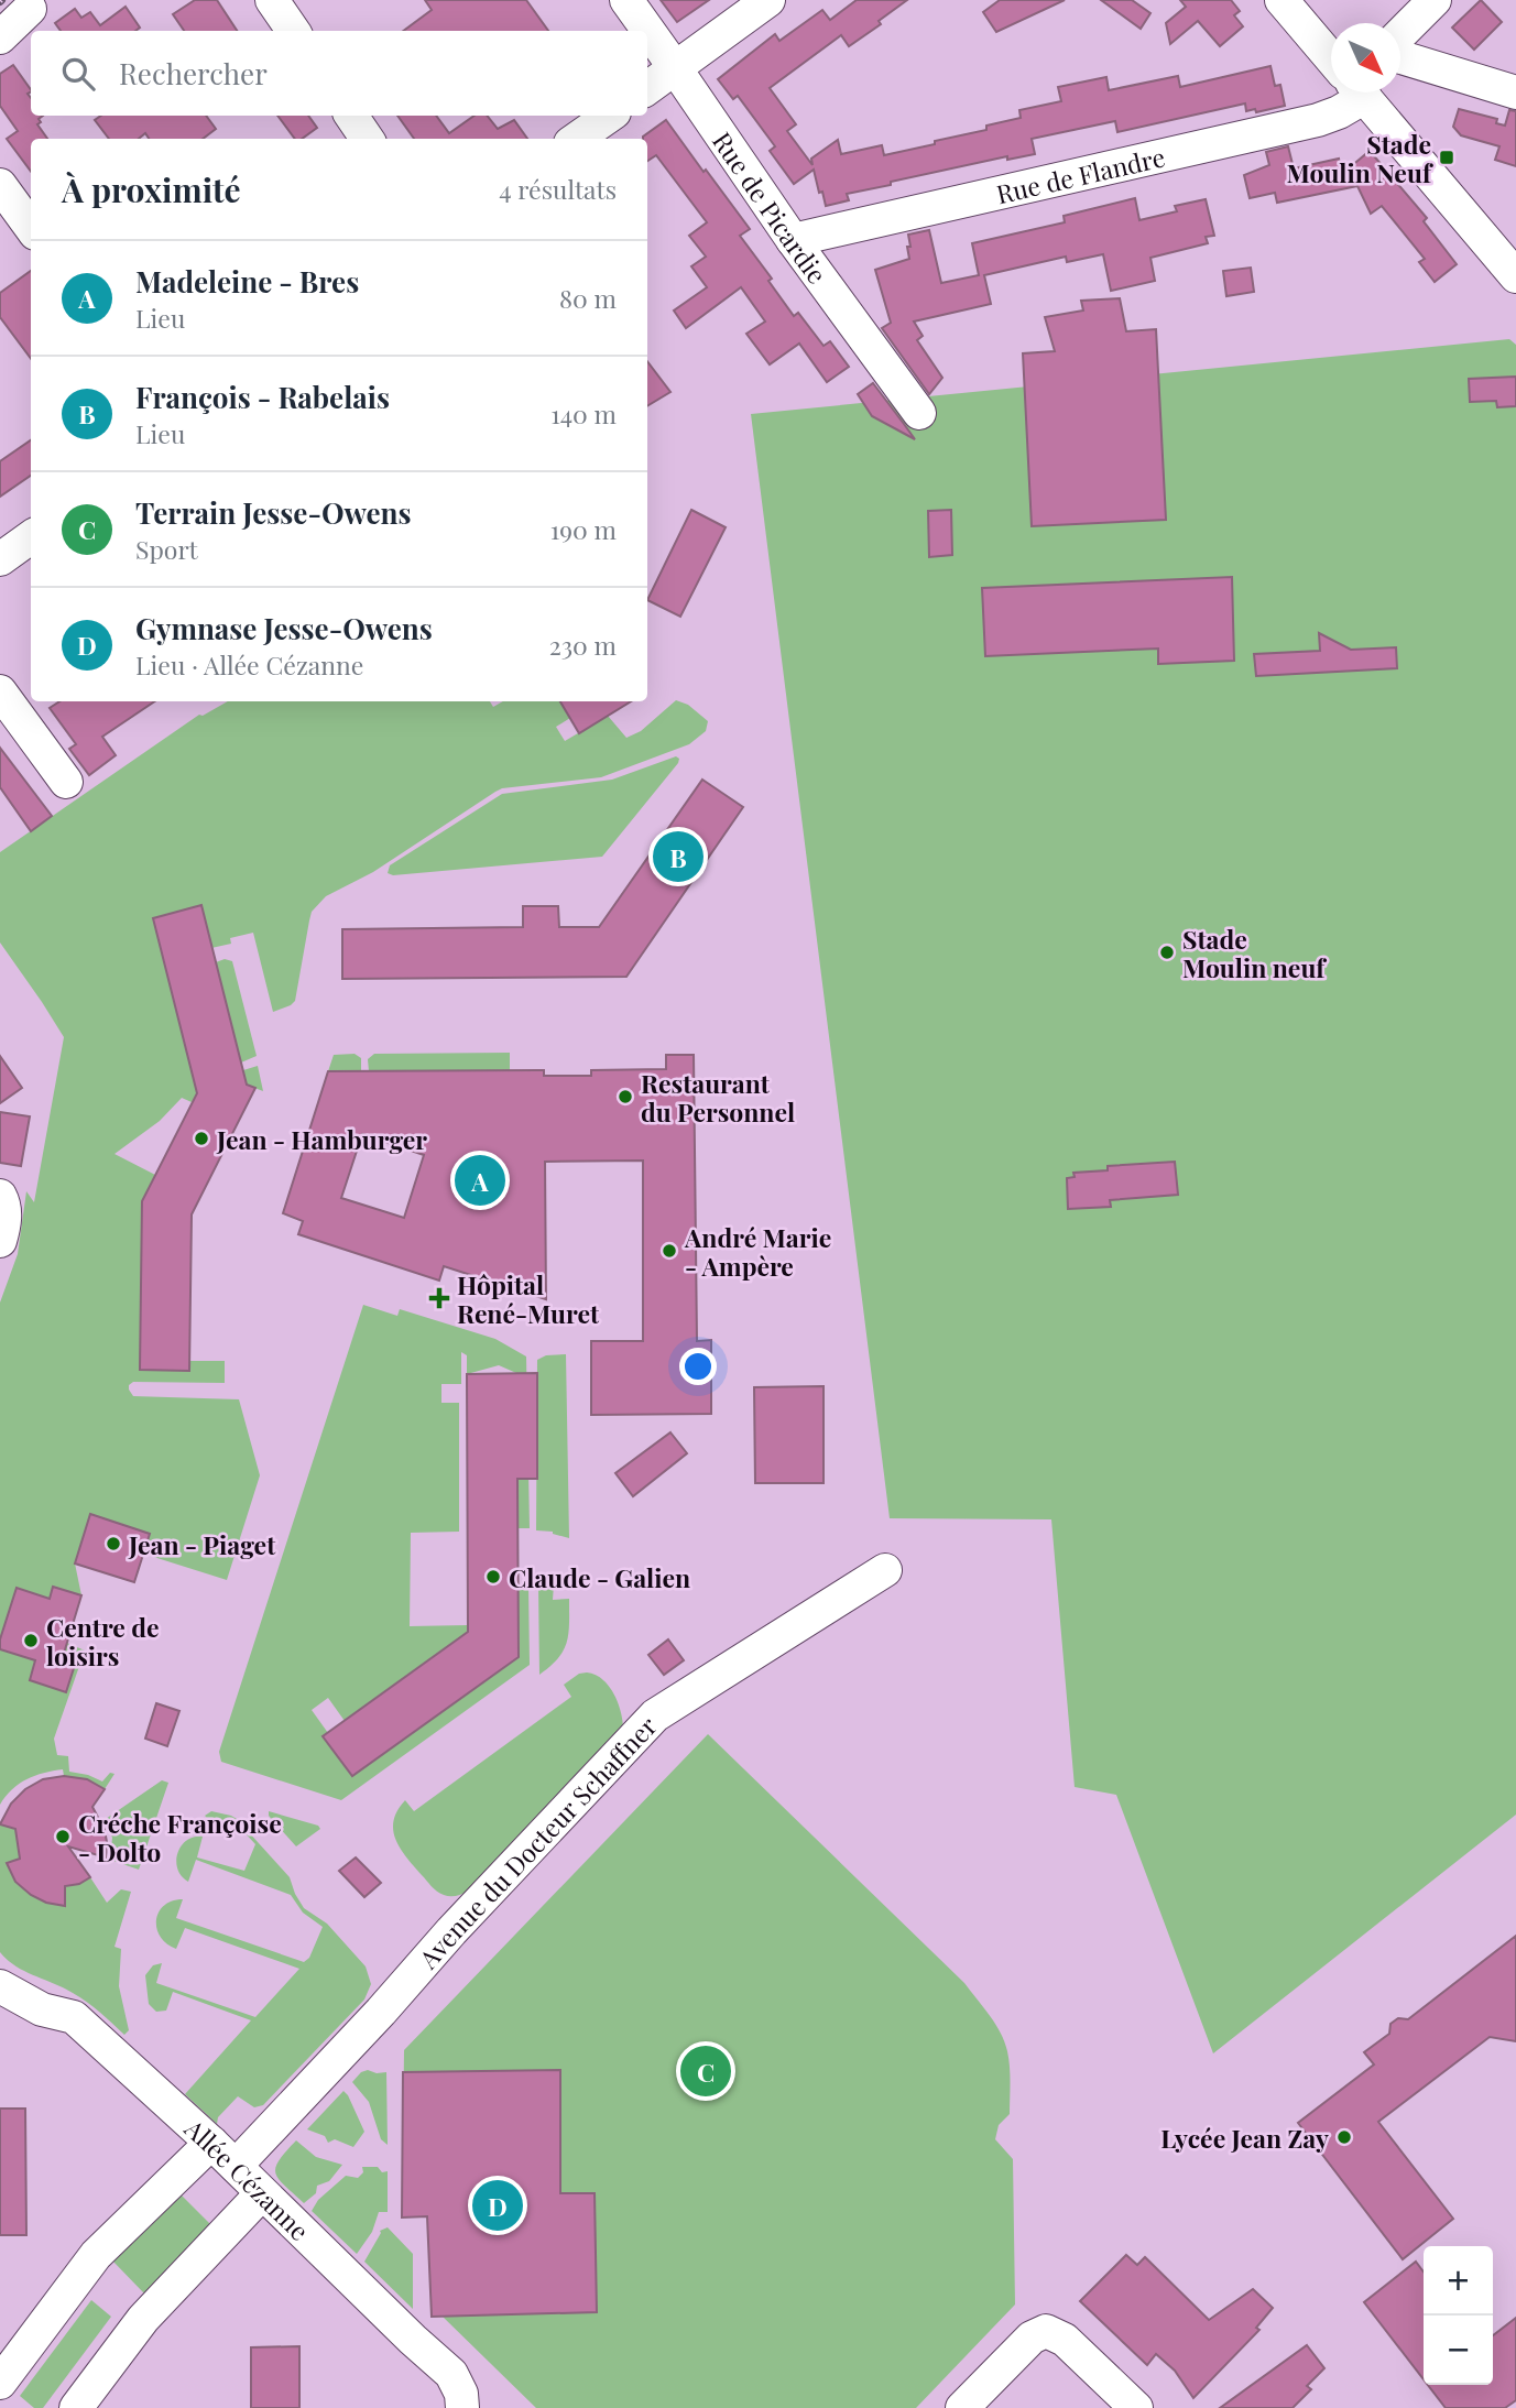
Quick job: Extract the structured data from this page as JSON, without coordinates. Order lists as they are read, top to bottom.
{
  "streets": {
    "street": [
      "Rue de Flandre",
      "Rue de Picardie",
      "Avenue du Docteur Schaffner",
      "Allée Cézanne"
    ]
  },
  "crossings": [
    ["Rue de Flandre", "Rue de Picardie"],
    ["Avenue du Docteur Schaffner", "Allée Cézanne"]
  ],
  "places": {
    "transit": ["Stade Moulin Neuf"],
    "other": [
      "Stade Moulin neuf",
      "Restaurant du Personnel",
      "Jean - Hamburger",
      "André Marie - Ampère",
      "Jean - Piaget",
      "Claude - Galien",
      "Centre de loisirs",
      "Créche Françoise - Dolto",
      "Lycée Jean Zay"
    ],
    "health": ["Hôpital René-Muret"]
  },
  "north": "bottom right",
  "page": {
    "search": "Rechercher",
    "heading": ["À proximité", "4 résultats"],
    "list": [
      {
        "mark": "A",
        "name": "Madeleine - Bres",
        "note": "Lieu",
        "value": "80 m"
      },
      {
        "mark": "B",
        "name": "François - Rabelais",
        "note": "Lieu",
        "value": "140 m"
      },
      {
        "mark": "C",
        "name": "Terrain Jesse-Owens",
        "note": "Sport",
        "value": "190 m"
      },
      {
        "mark": "D",
        "name": "Gymnase Jesse-Owens",
        "note": "Lieu · Allée Cézanne",
        "value": "230 m"
      }
    ],
    "pins": [
      "B",
      "A",
      "C",
      "D"
    ],
    "map_buttons": ["+", "−"]
  }
}
